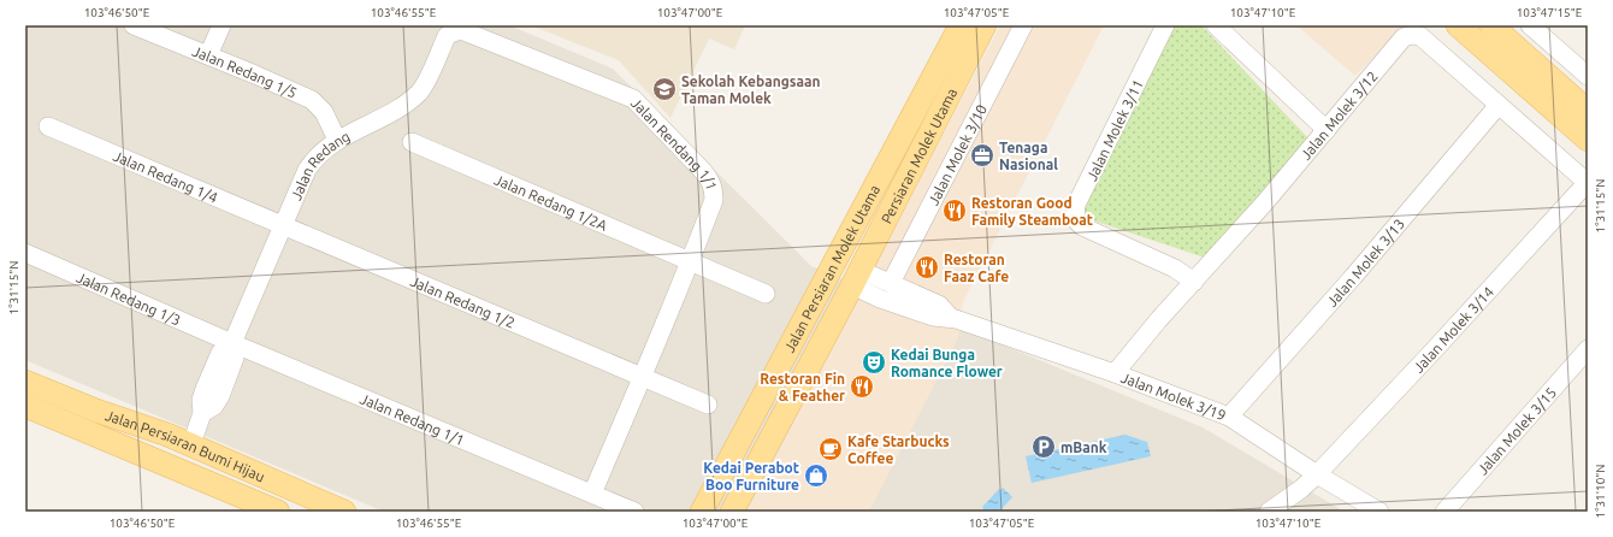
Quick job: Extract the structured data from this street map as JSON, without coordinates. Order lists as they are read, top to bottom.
{
  "streets": {
    "main road": ["Persiaran Molek Utama", "Jalan Persiaran Molek Utama", "Jalan Persiaran Bumi Hijau"],
    "street": [
      "Jalan Redang 1/5",
      "Jalan Molek 3/12",
      "Jalan Molek 3/11",
      "Jalan Rendang 1/1",
      "Jalan Molek 3/10",
      "Jalan Redang",
      "Jalan Redang 1/4",
      "Jalan Redang 1/2A",
      "Jalan Molek 3/13",
      "Jalan Redang 1/3",
      "Jalan Redang 1/2",
      "Jalan Molek 3/14",
      "Jalan Molek 3/19",
      "Jalan Redang 1/1",
      "Jalan Molek 3/15"
    ]
  },
  "crossings": [
    ["Jalan Redang 1/5", "Jalan Redang"],
    ["Jalan Molek 3/12", "Jalan Molek 3/11"],
    ["Jalan Molek 3/12", "Jalan Molek 3/13"],
    ["Jalan Molek 3/12", "Jalan Molek 3/14"],
    ["Jalan Molek 3/12", "Jalan Molek 3/19"],
    ["Jalan Rendang 1/1", "Jalan Redang"],
    ["Jalan Rendang 1/1", "Jalan Redang 1/2A"],
    ["Jalan Molek 3/10", "Jalan Molek 3/19"],
    ["Persiaran Molek Utama", "Jalan Persiaran Molek Utama"],
    ["Persiaran Molek Utama", "Jalan Molek 3/19"],
    ["Jalan Redang", "Jalan Redang 1/4"],
    ["Jalan Redang", "Jalan Redang 1/3"],
    ["Jalan Redang", "Jalan Redang 1/2"],
    ["Jalan Redang", "Jalan Redang 1/1"],
    ["Jalan Redang", "Jalan Persiaran Bumi Hijau"],
    ["Jalan Redang 1/4", "Jalan Redang 1/2"],
    ["Jalan Molek 3/13", "Jalan Molek 3/19"],
    ["Jalan Persiaran Molek Utama", "Jalan Molek 3/19"],
    ["Jalan Redang 1/3", "Jalan Redang 1/1"],
    ["Jalan Molek 3/14", "Jalan Molek 3/19"]
  ],
  "places": {
    "school or university": ["Sekolah Kebangsaan Taman Molek"],
    "office": ["Tenaga Nasional"],
    "restaurant": ["Restoran Good Family Steamboat", "Restoran Faaz Cafe", "Restoran Fin & Feather"],
    "theatre": ["Kedai Bunga Romance Flower"],
    "parking": ["mBank"],
    "cafe": ["Kafe Starbucks Coffee"],
    "shop": ["Kedai Perabot Boo Furniture"]
  },
  "coordinates": [
    "103°46'50\"E",
    "103°46'55\"E",
    "103°47'00\"E",
    "103°47'05\"E",
    "103°47'10\"E",
    "103°47'15\"E",
    "1°31'15\"N",
    "1°31'10\"N"
  ]
}
